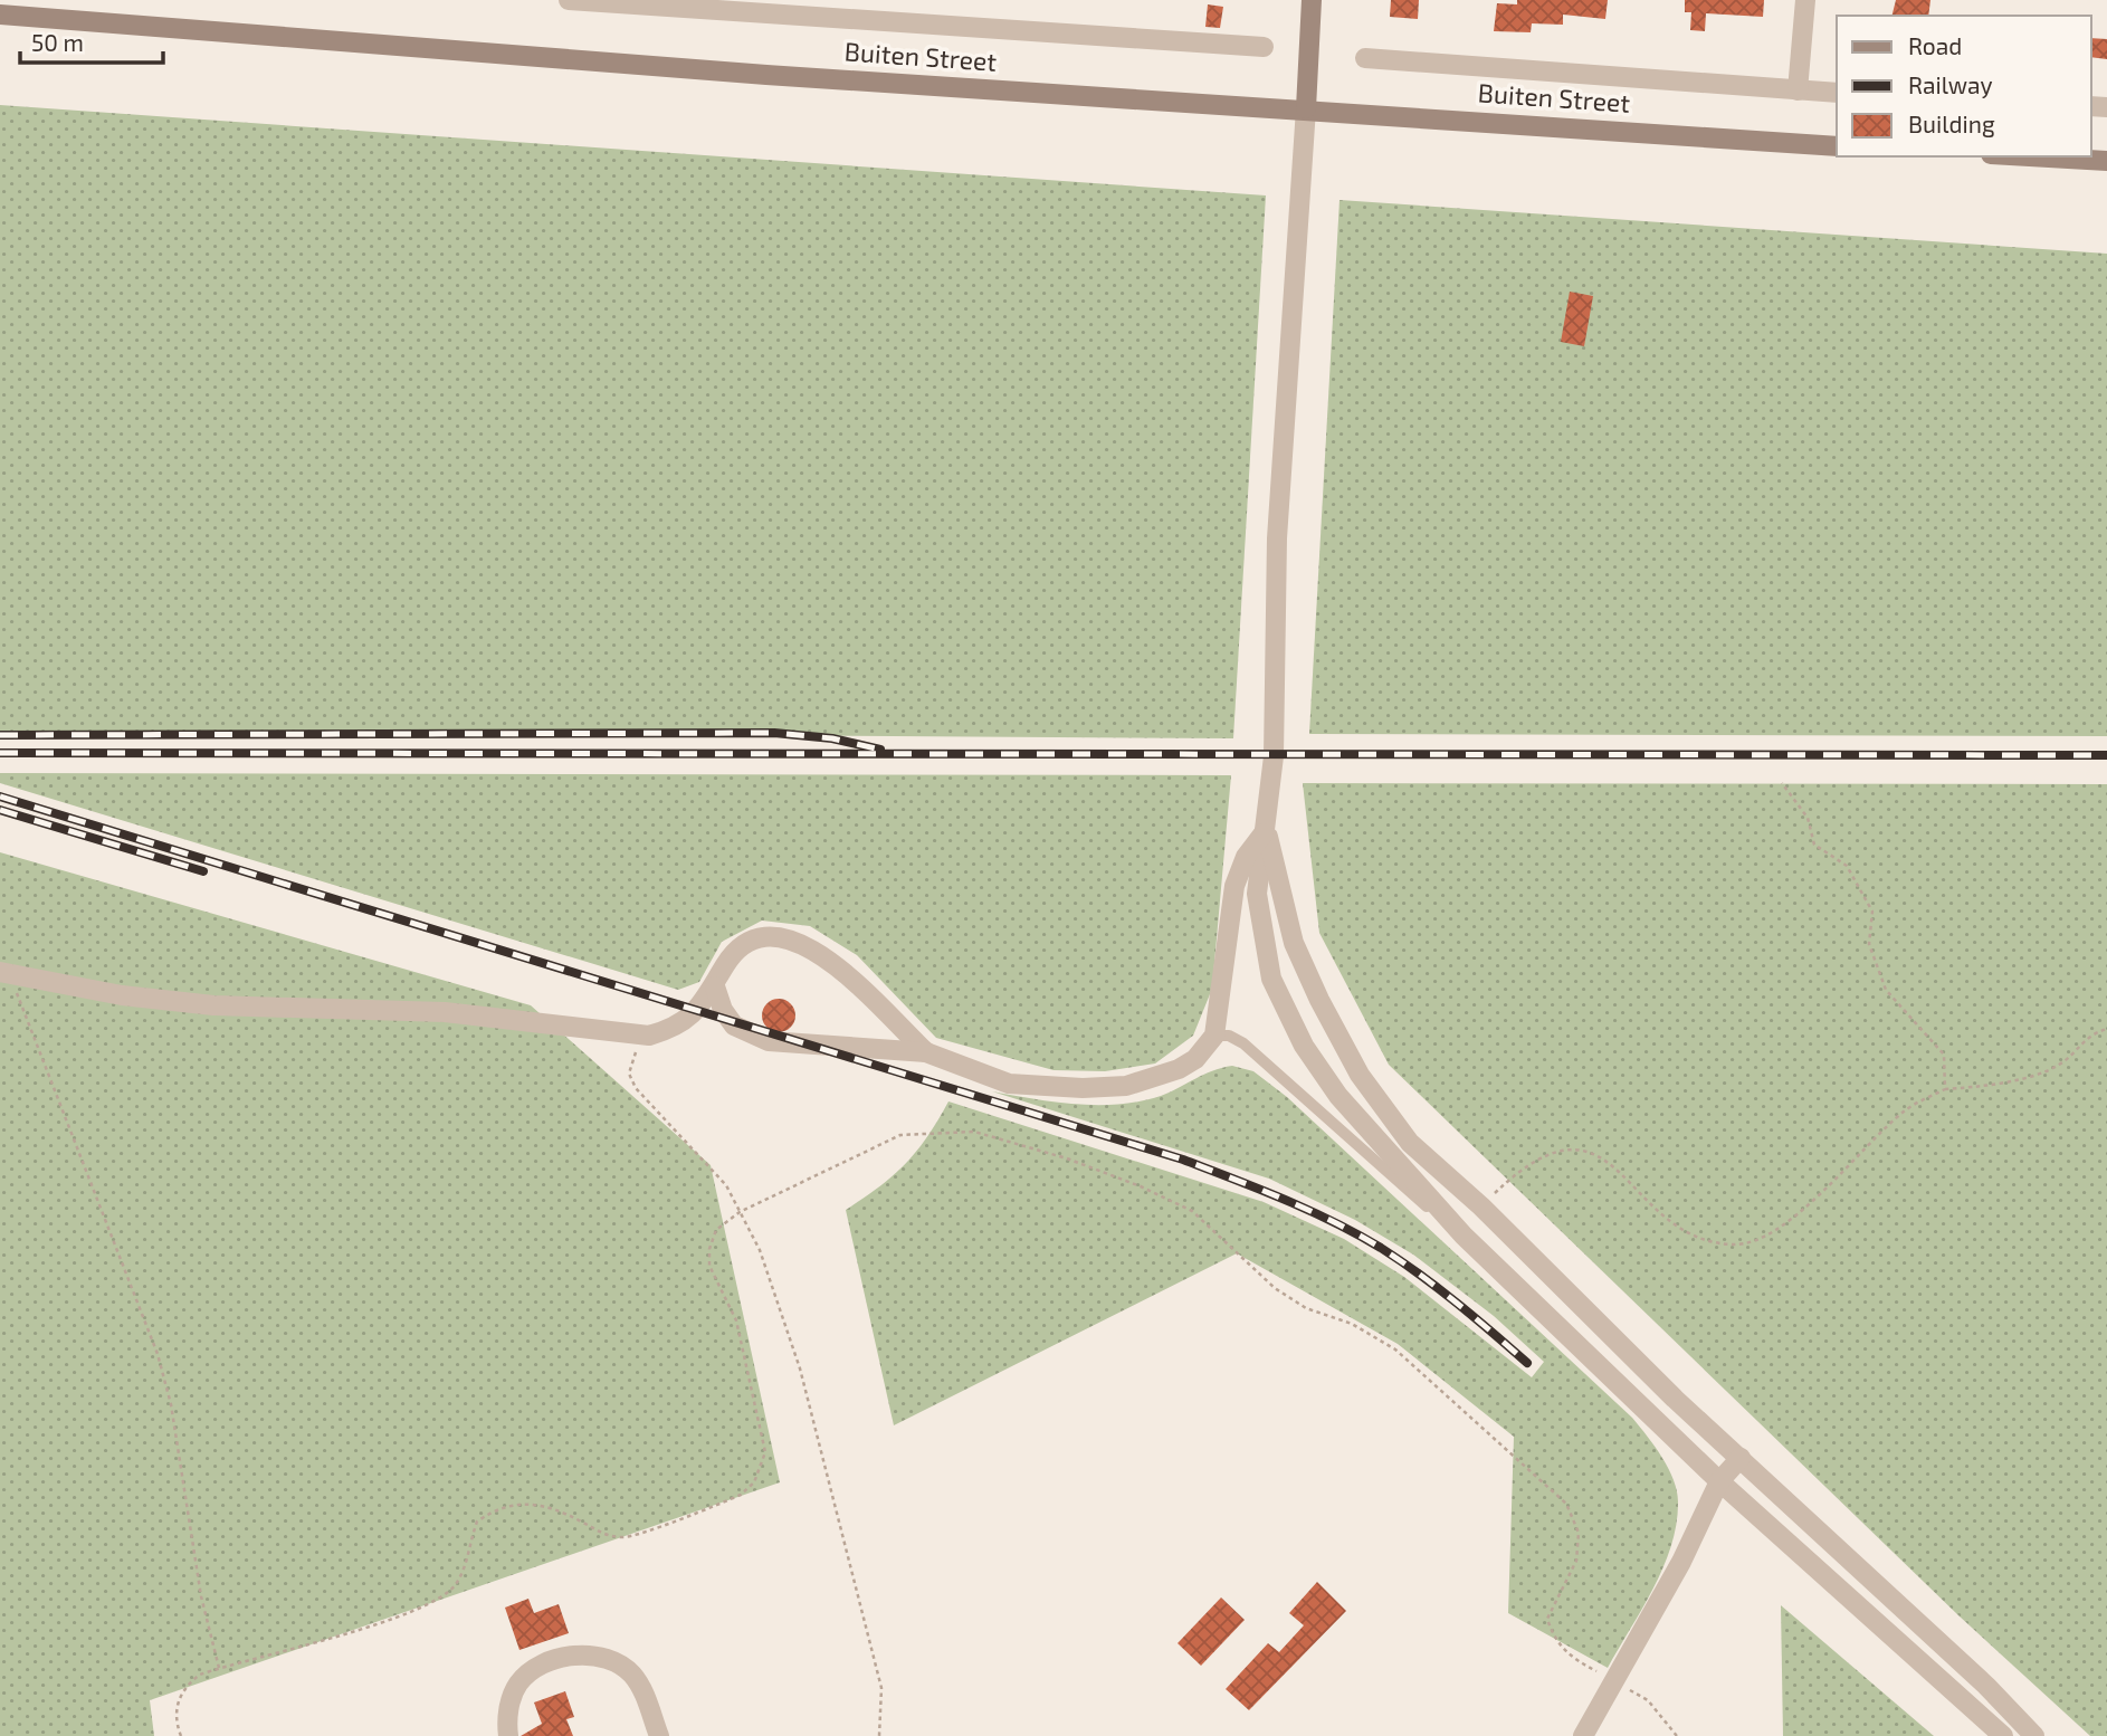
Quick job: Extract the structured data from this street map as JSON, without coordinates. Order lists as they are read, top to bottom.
{
  "streets": {
    "street": ["Buiten Street"]
  },
  "legend": ["Road", "Railway", "Building"],
  "scale_bar": "50 m"
}
